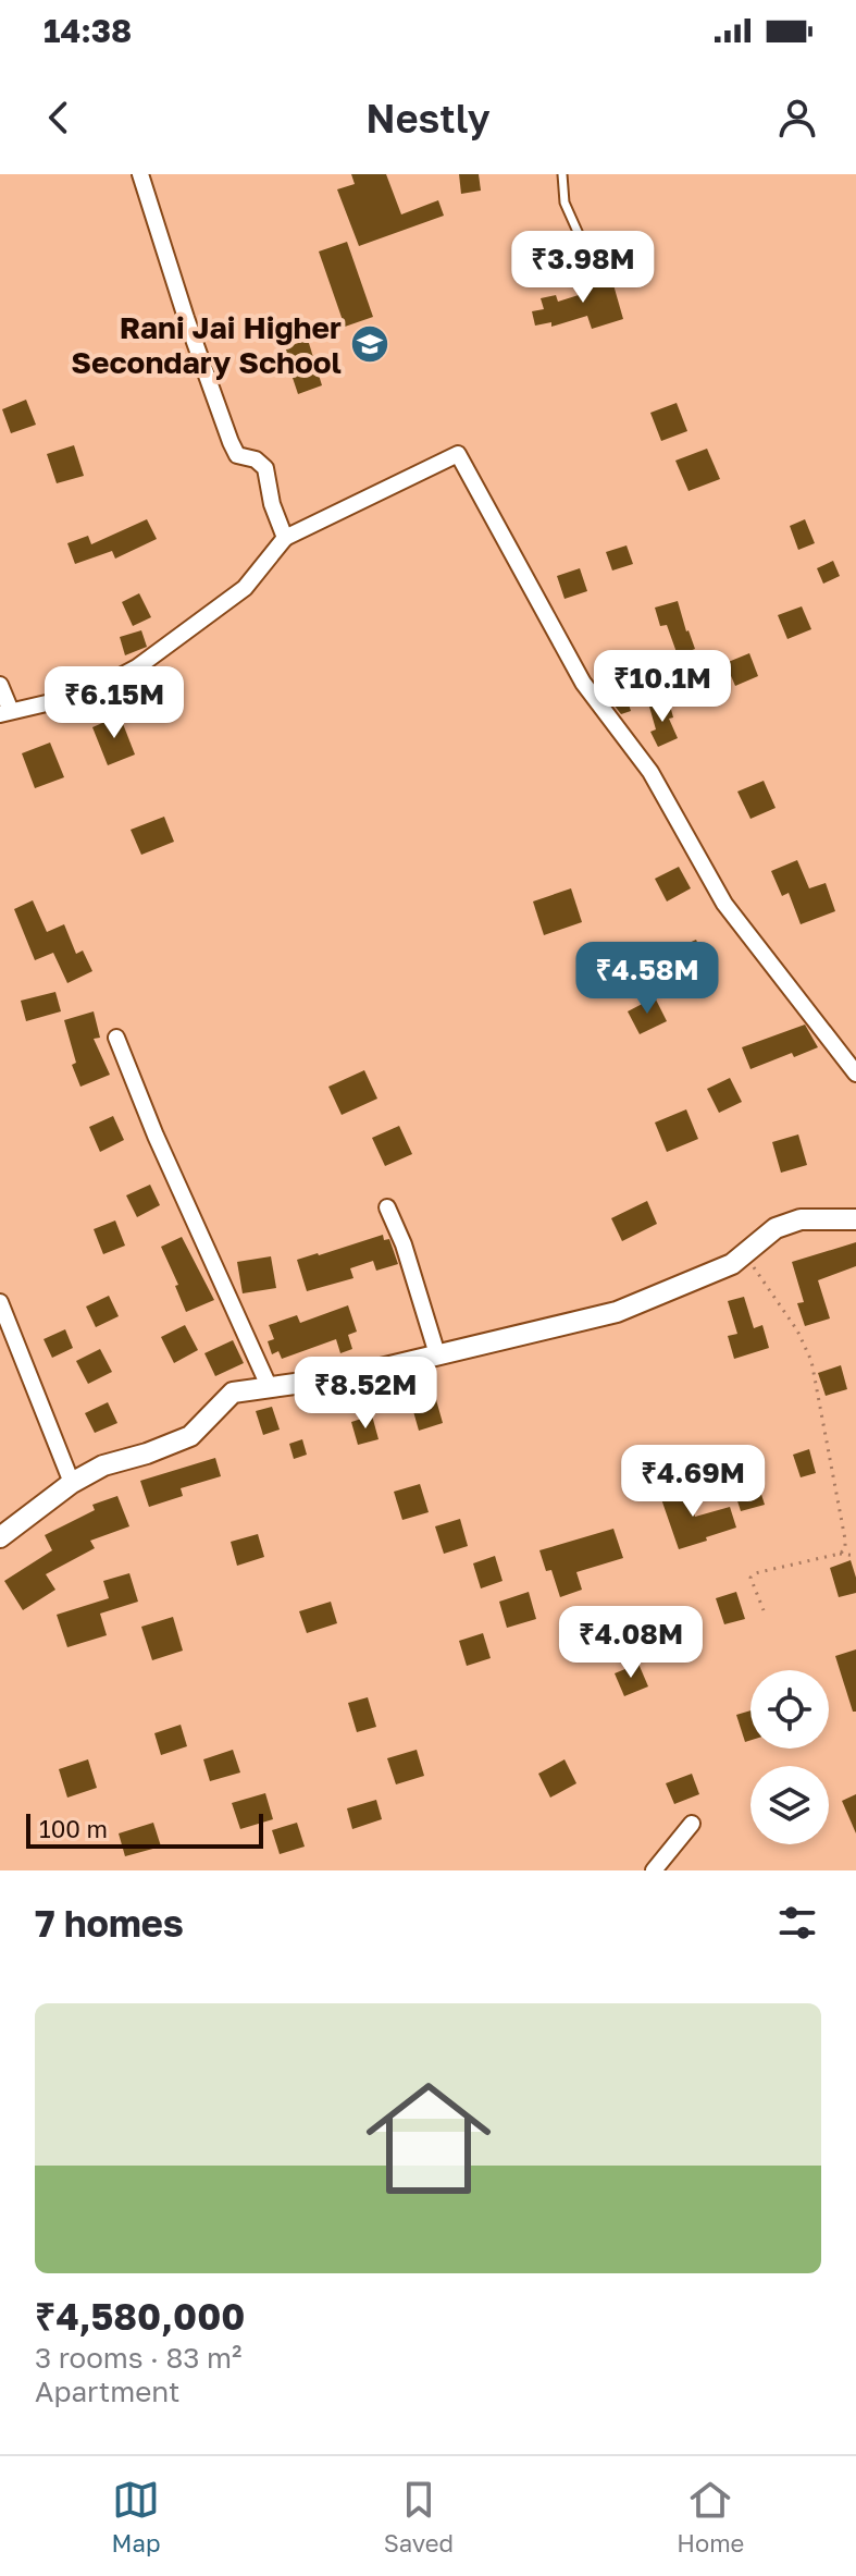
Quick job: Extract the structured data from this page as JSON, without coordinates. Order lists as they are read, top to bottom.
{
  "places": {
    "school or university": ["Rani Jai Higher Secondary School"]
  },
  "scale_bar": "100 m",
  "page": {
    "status": "14:38",
    "header": "Nestly",
    "price": [
      "₹3.98M",
      "₹10.1M",
      "₹6.15M",
      "₹4.58M",
      "₹8.52M",
      "₹4.69M",
      "₹4.08M"
    ],
    "scale": "100 m",
    "heading": "7 homes",
    "list": [
      {
        "name": "₹4,580,000",
        "note": "3 rooms · 83 m² · Apartment"
      }
    ],
    "tabs": ["Map", "Saved", "Home"]
  }
}
